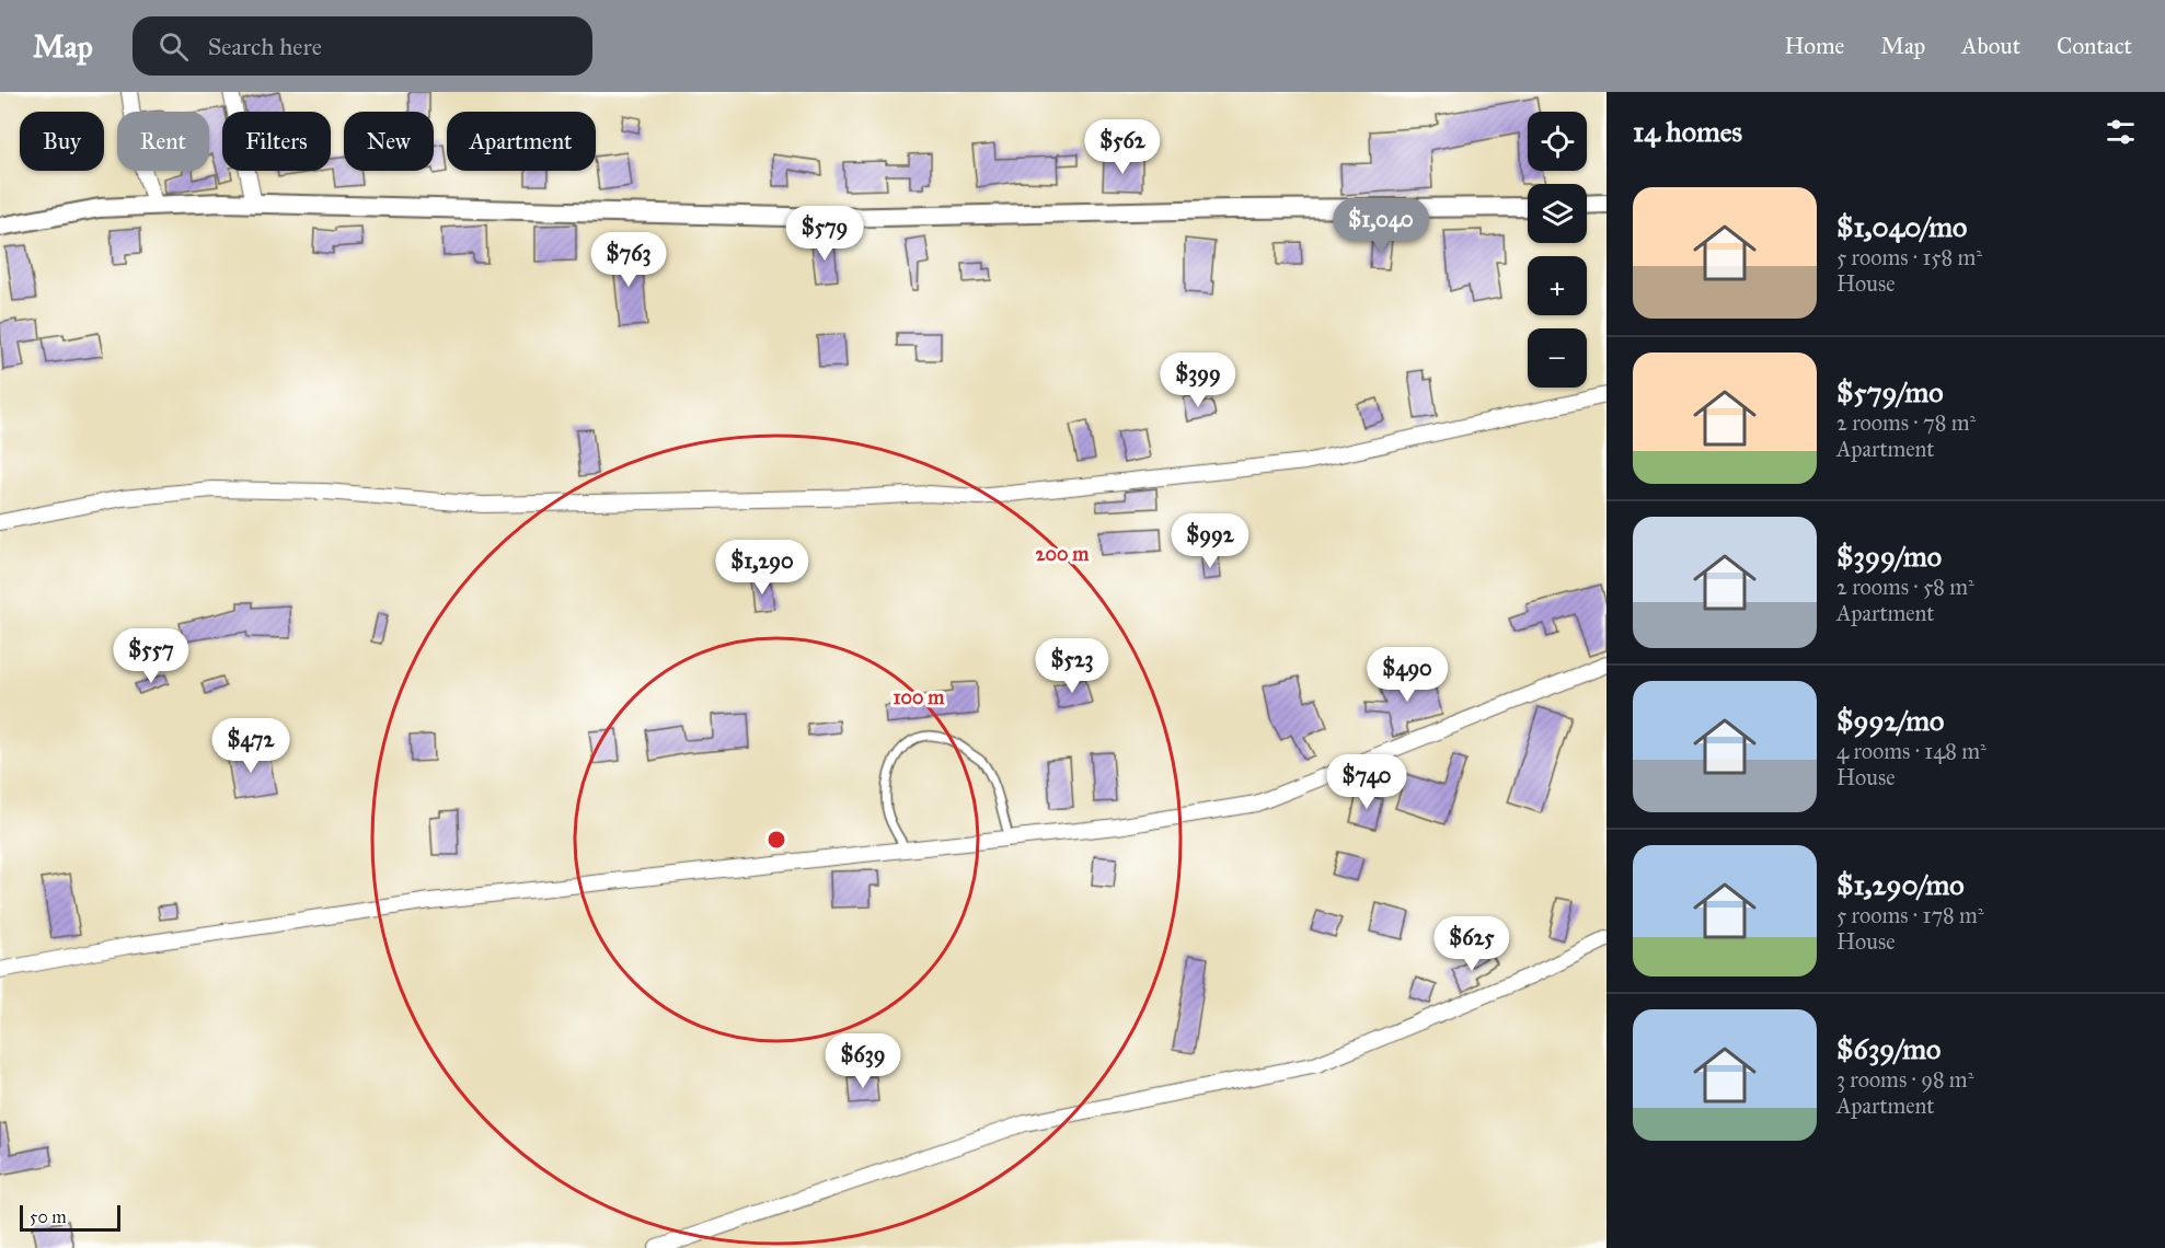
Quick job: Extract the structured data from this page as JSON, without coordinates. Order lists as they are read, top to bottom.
{
  "scale_bar": "50 m",
  "page": {
    "header": "Map",
    "search": "Search here",
    "nav": [
      "Home",
      "Map",
      "About",
      "Contact"
    ],
    "heading": "14 homes",
    "map_buttons": ["+", "−"],
    "chip": [
      "Buy",
      "Rent",
      "Filters",
      "New",
      "Apartment"
    ],
    "price": [
      "$562",
      "$1,040",
      "$579",
      "$763",
      "$399",
      "$992",
      "$1,290",
      "$557",
      "$523",
      "$490",
      "$472",
      "$740",
      "$625",
      "$639"
    ],
    "list": [
      {
        "name": "$1,040/mo",
        "note": "5 rooms · 158 m² · House"
      },
      {
        "name": "$579/mo",
        "note": "2 rooms · 78 m² · Apartment"
      },
      {
        "name": "$399/mo",
        "note": "2 rooms · 58 m² · Apartment"
      },
      {
        "name": "$992/mo",
        "note": "4 rooms · 148 m² · House"
      },
      {
        "name": "$1,290/mo",
        "note": "5 rooms · 178 m² · House"
      },
      {
        "name": "$639/mo",
        "note": "3 rooms · 98 m² · Apartment"
      }
    ],
    "scale": "50 m"
  },
  "rings": ["200 m", "100 m"]
}
